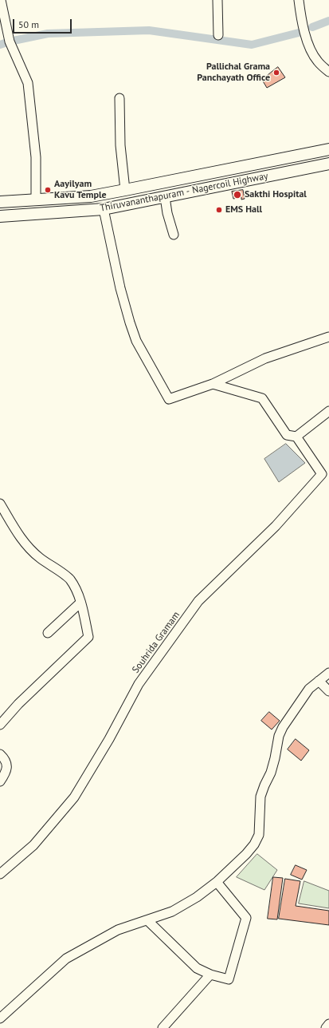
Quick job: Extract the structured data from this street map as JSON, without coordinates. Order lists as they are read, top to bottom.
{
  "streets": {
    "main road": ["Thiruvananthapuram - Nagercoil Highway"],
    "street": ["Souhrida Gramam"]
  },
  "places": [
    "Pallichal Grama Panchayath Office",
    "Aayilyam Kavu Temple",
    "Sakthi Hospital",
    "EMS Hall"
  ],
  "scale_bar": "50 m"
}
